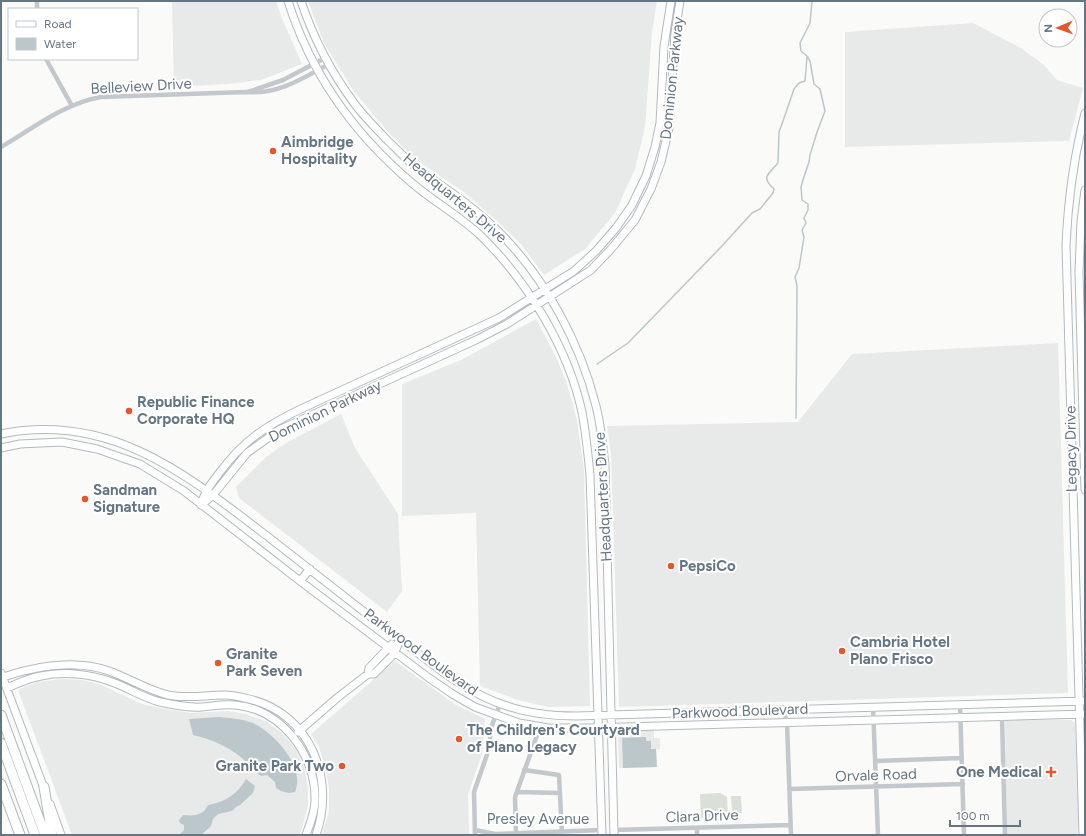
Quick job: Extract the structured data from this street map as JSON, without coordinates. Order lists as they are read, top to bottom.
{
  "streets": {
    "main road": [
      "Dominion Parkway",
      "Headquarters Drive",
      "Legacy Drive",
      "Parkwood Boulevard"
    ],
    "street": [
      "Belleview Drive",
      "Orvale Road",
      "Clara Drive",
      "Presley Avenue"
    ]
  },
  "crossings": [
    ["Dominion Parkway", "Headquarters Drive"],
    ["Dominion Parkway", "Parkwood Boulevard"],
    ["Belleview Drive", "Headquarters Drive"],
    ["Headquarters Drive", "Parkwood Boulevard"],
    ["Headquarters Drive", "Clara Drive"],
    ["Headquarters Drive", "Presley Avenue"],
    ["Legacy Drive", "Parkwood Boulevard"]
  ],
  "places": {
    "other": [
      "Aimbridge Hospitality",
      "Republic Finance Corporate HQ",
      "Sandman Signature",
      "PepsiCo",
      "Cambria Hotel Plano Frisco",
      "Granite Park Seven",
      "The Children's Courtyard of Plano Legacy",
      "Granite Park Two"
    ],
    "health": ["One Medical"]
  },
  "legend": ["Road", "Water"],
  "scale_bar": "100 m",
  "north": "left"
}
